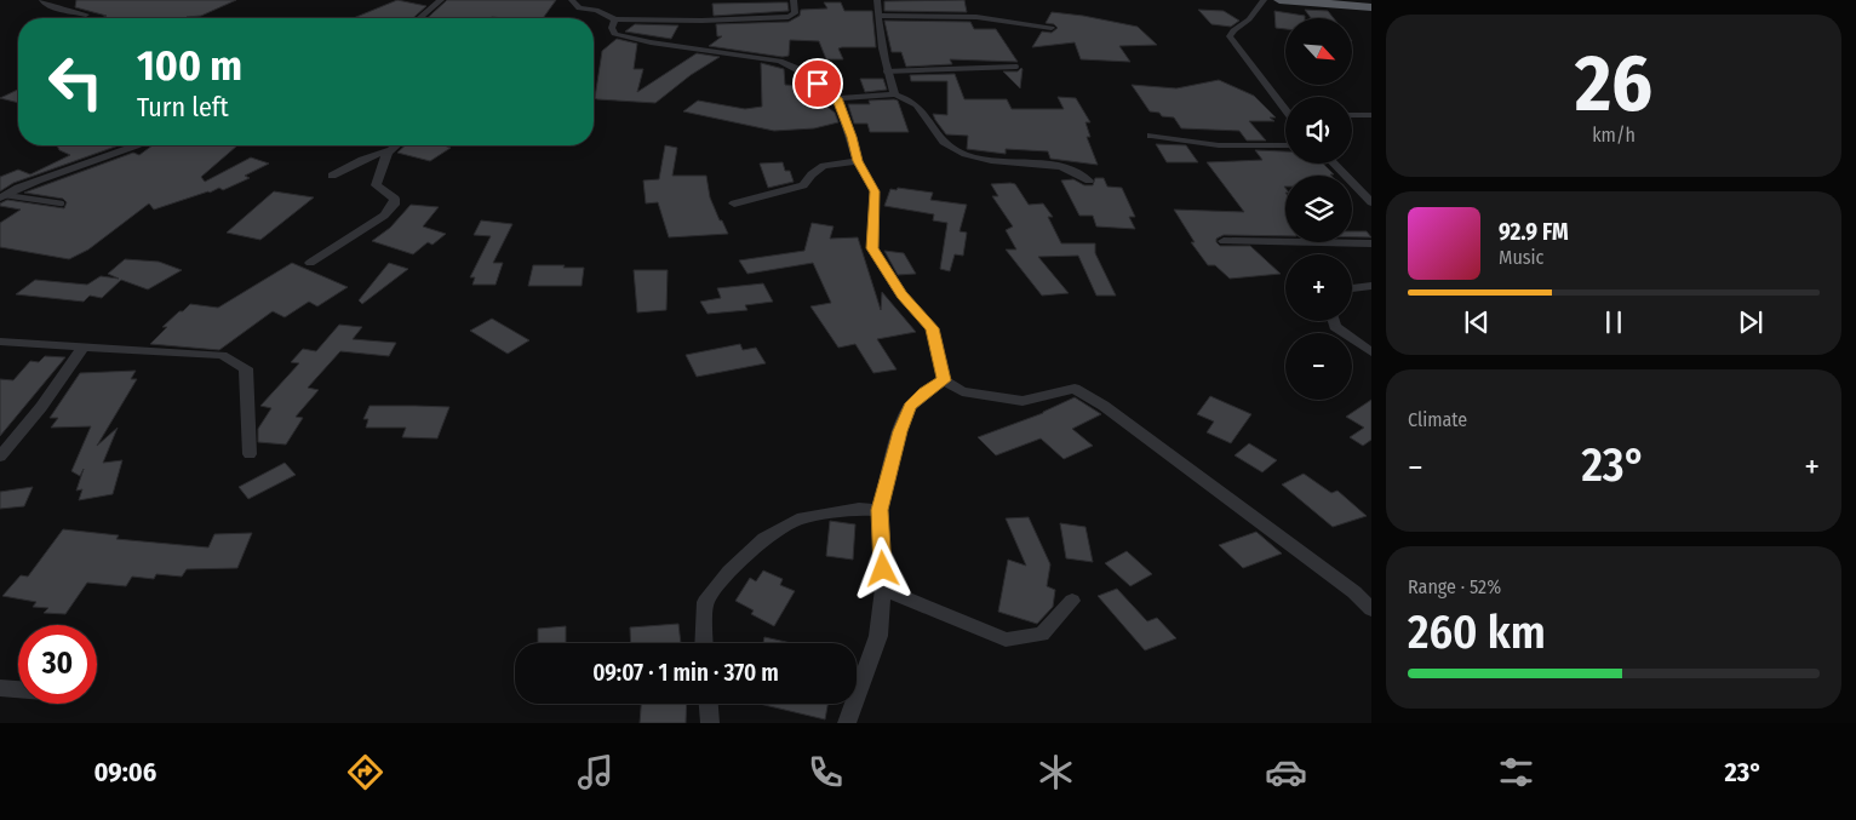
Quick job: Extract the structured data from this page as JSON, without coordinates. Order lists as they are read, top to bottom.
{
  "north": "bottom right",
  "page": {
    "tile": [
      ["26", "km/h"],
      "Climate",
      ["Range · 52%", "260 km"]
    ],
    "map_buttons": ["+", "−"],
    "turn": ["100 m", "Turn left"],
    "song": ["92.9 FM", "Music"],
    "heat": ["−", "23°", "+"],
    "limit": "30",
    "trip": "09:07 · 1 min · 370 m",
    "tabs": ["09:06", "23°"]
  }
}
